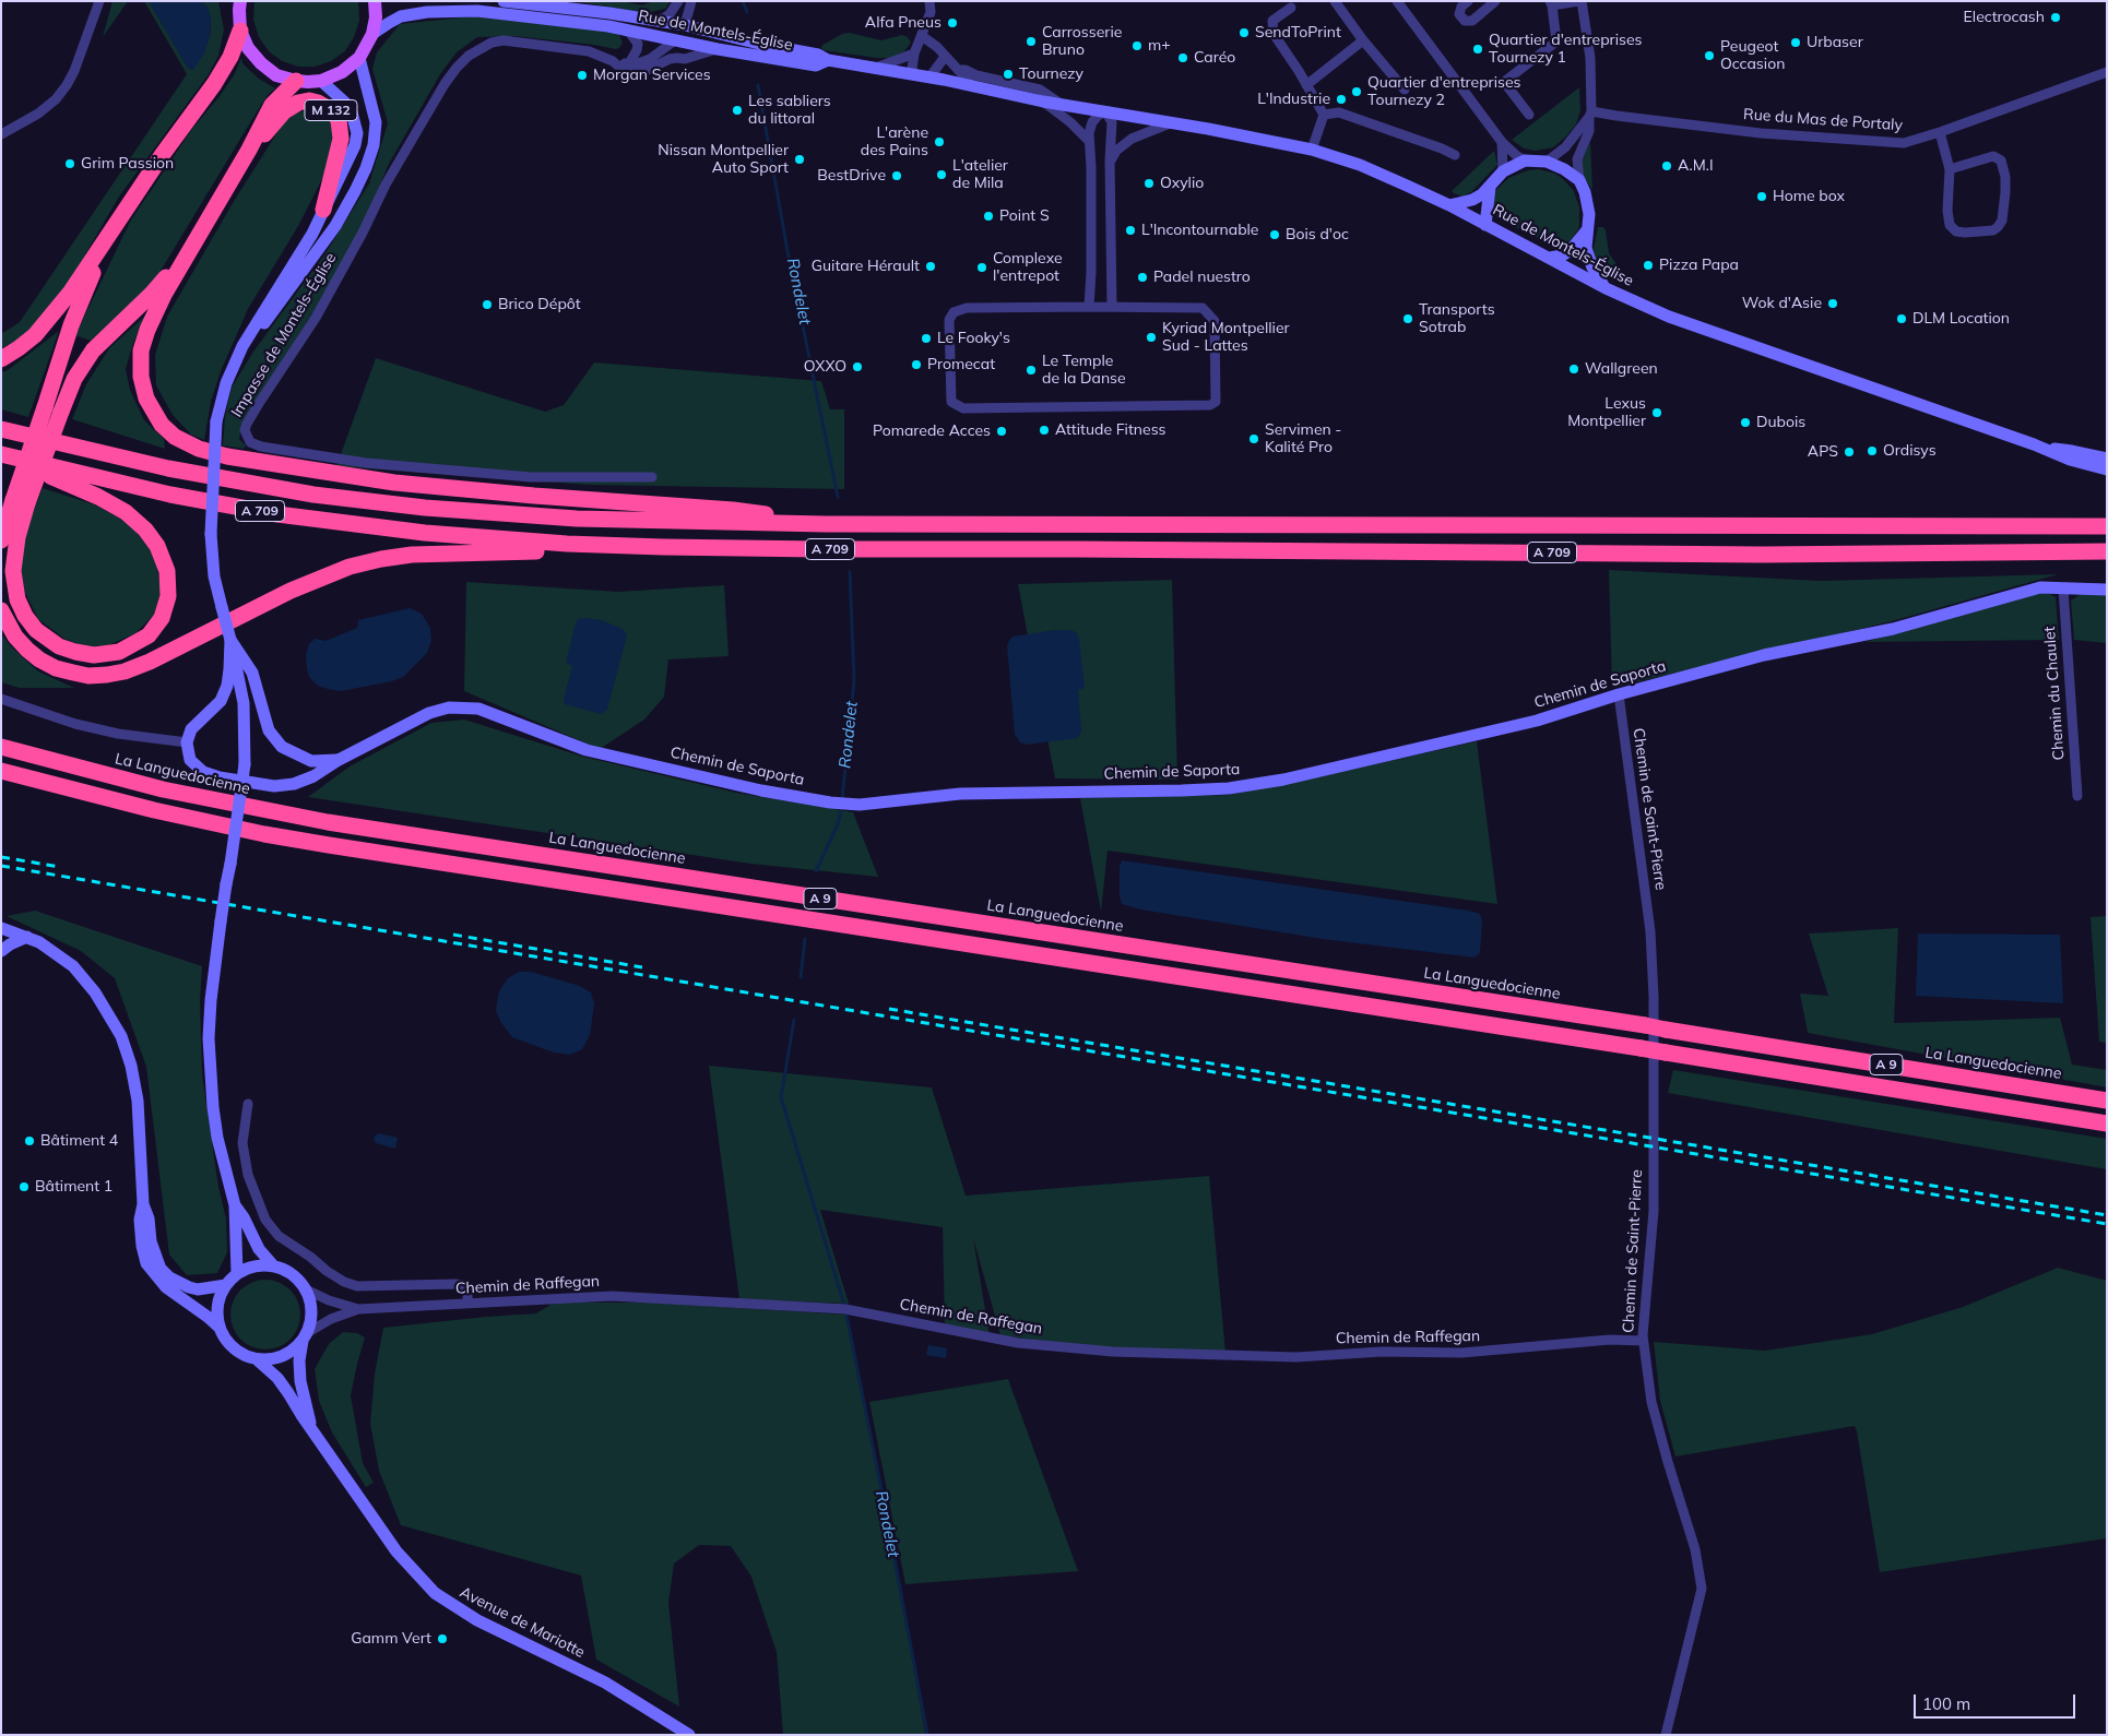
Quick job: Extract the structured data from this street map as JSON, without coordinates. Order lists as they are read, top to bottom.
{
  "streets": {
    "highway": [
      "M 132",
      "A 709",
      "La Languedocienne",
      "A 9"
    ],
    "main road": ["Rue de Montels-Église", "Chemin de Saporta", "Avenue de Mariotte"],
    "street": [
      "Rue du Mas de Portaly",
      "Impasse de Montels-Église",
      "Chemin du Chaulet",
      "Chemin de Saint-Pierre",
      "Chemin de Raffegan"
    ]
  },
  "crossings": [
    ["Rue de Montels-Église", "Impasse de Montels-Église"],
    ["M 132", "Chemin de Saporta"],
    ["M 132", "Chemin de Raffegan"],
    ["M 132", "Avenue de Mariotte"],
    ["Chemin de Saporta", "Chemin du Chaulet"],
    ["Chemin de Saporta", "Chemin de Saint-Pierre"],
    ["Chemin de Saint-Pierre", "Chemin de Raffegan"],
    ["Chemin de Raffegan", "Avenue de Mariotte"]
  ],
  "water": ["Rondelet"],
  "places": [
    "Electrocash",
    "Alfa Pneus",
    "SendToPrint",
    "Carrosserie Bruno",
    "Urbaser",
    "m+",
    "Quartier d'entreprises Tournezy 1",
    "Peugeot Occasion",
    "Caréo",
    "Tournezy",
    "Morgan Services",
    "Quartier d'entreprises Tournezy 2",
    "L'Industrie",
    "Les sabliers du littoral",
    "L'arène des Pains",
    "Nissan Montpellier Auto Sport",
    "Grim Passion",
    "A.M.I",
    "L'atelier de Mila",
    "BestDrive",
    "Oxylio",
    "Home box",
    "Point S",
    "L'Incontournable",
    "Bois d'oc",
    "Pizza Papa",
    "Guitare Hérault",
    "Complexe l'entrepot",
    "Padel nuestro",
    "Wok d'Asie",
    "Brico Dépôt",
    "Transports Sotrab",
    "DLM Location",
    "Kyriad Montpellier Sud - Lattes",
    "Le Fooky's",
    "Promecat",
    "OXXO",
    "Wallgreen",
    "Le Temple de la Danse",
    "Lexus Montpellier",
    "Dubois",
    "Attitude Fitness",
    "Pomarede Acces",
    "Servimen - Kalité Pro",
    "Ordisys",
    "APS",
    "Bâtiment 4",
    "Bâtiment 1",
    "Gamm Vert"
  ],
  "scale_bar": "100 m"
}
